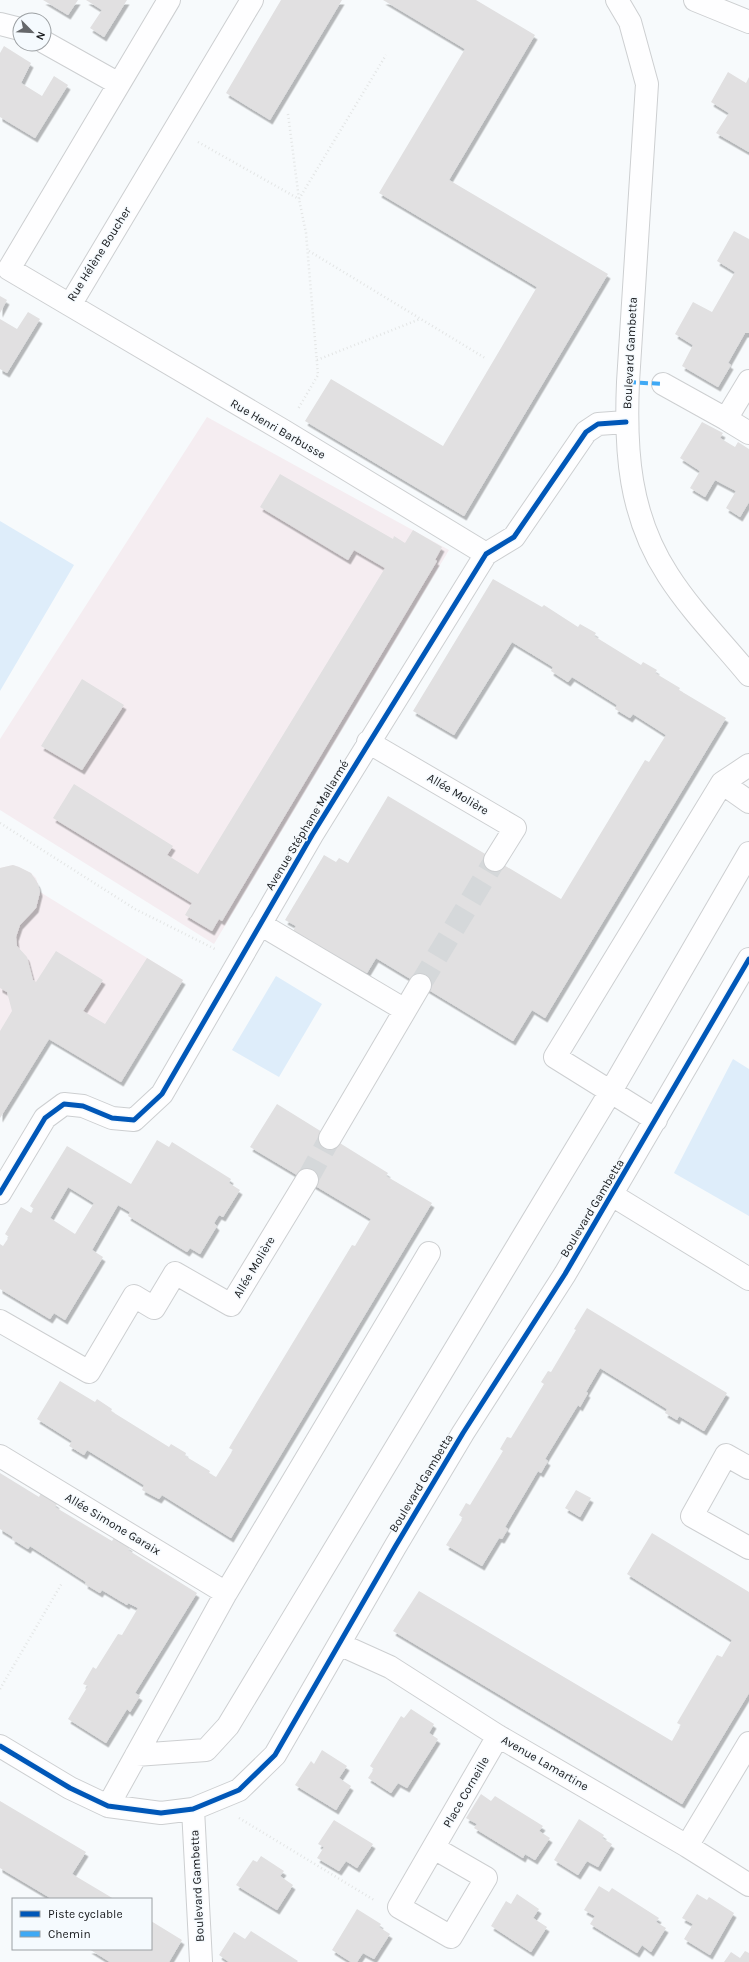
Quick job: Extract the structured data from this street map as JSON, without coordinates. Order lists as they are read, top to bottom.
{
  "streets": {
    "street": [
      "Rue Hélène Boucher",
      "Boulevard Gambetta",
      "Rue Henri Barbusse",
      "Allée Molière",
      "Avenue Stéphane Mallarmé",
      "Allée Simone Garaix",
      "Avenue Lamartine",
      "Place Corneille"
    ]
  },
  "crossings": [
    ["Rue Hélène Boucher", "Rue Henri Barbusse"],
    ["Boulevard Gambetta", "Avenue Stéphane Mallarmé"],
    ["Boulevard Gambetta", "Avenue Lamartine"],
    ["Rue Henri Barbusse", "Avenue Stéphane Mallarmé"],
    ["Allée Molière", "Avenue Stéphane Mallarmé"],
    ["Avenue Lamartine", "Place Corneille"]
  ],
  "legend": ["Piste cyclable", "Chemin"],
  "north": "bottom right"
}
